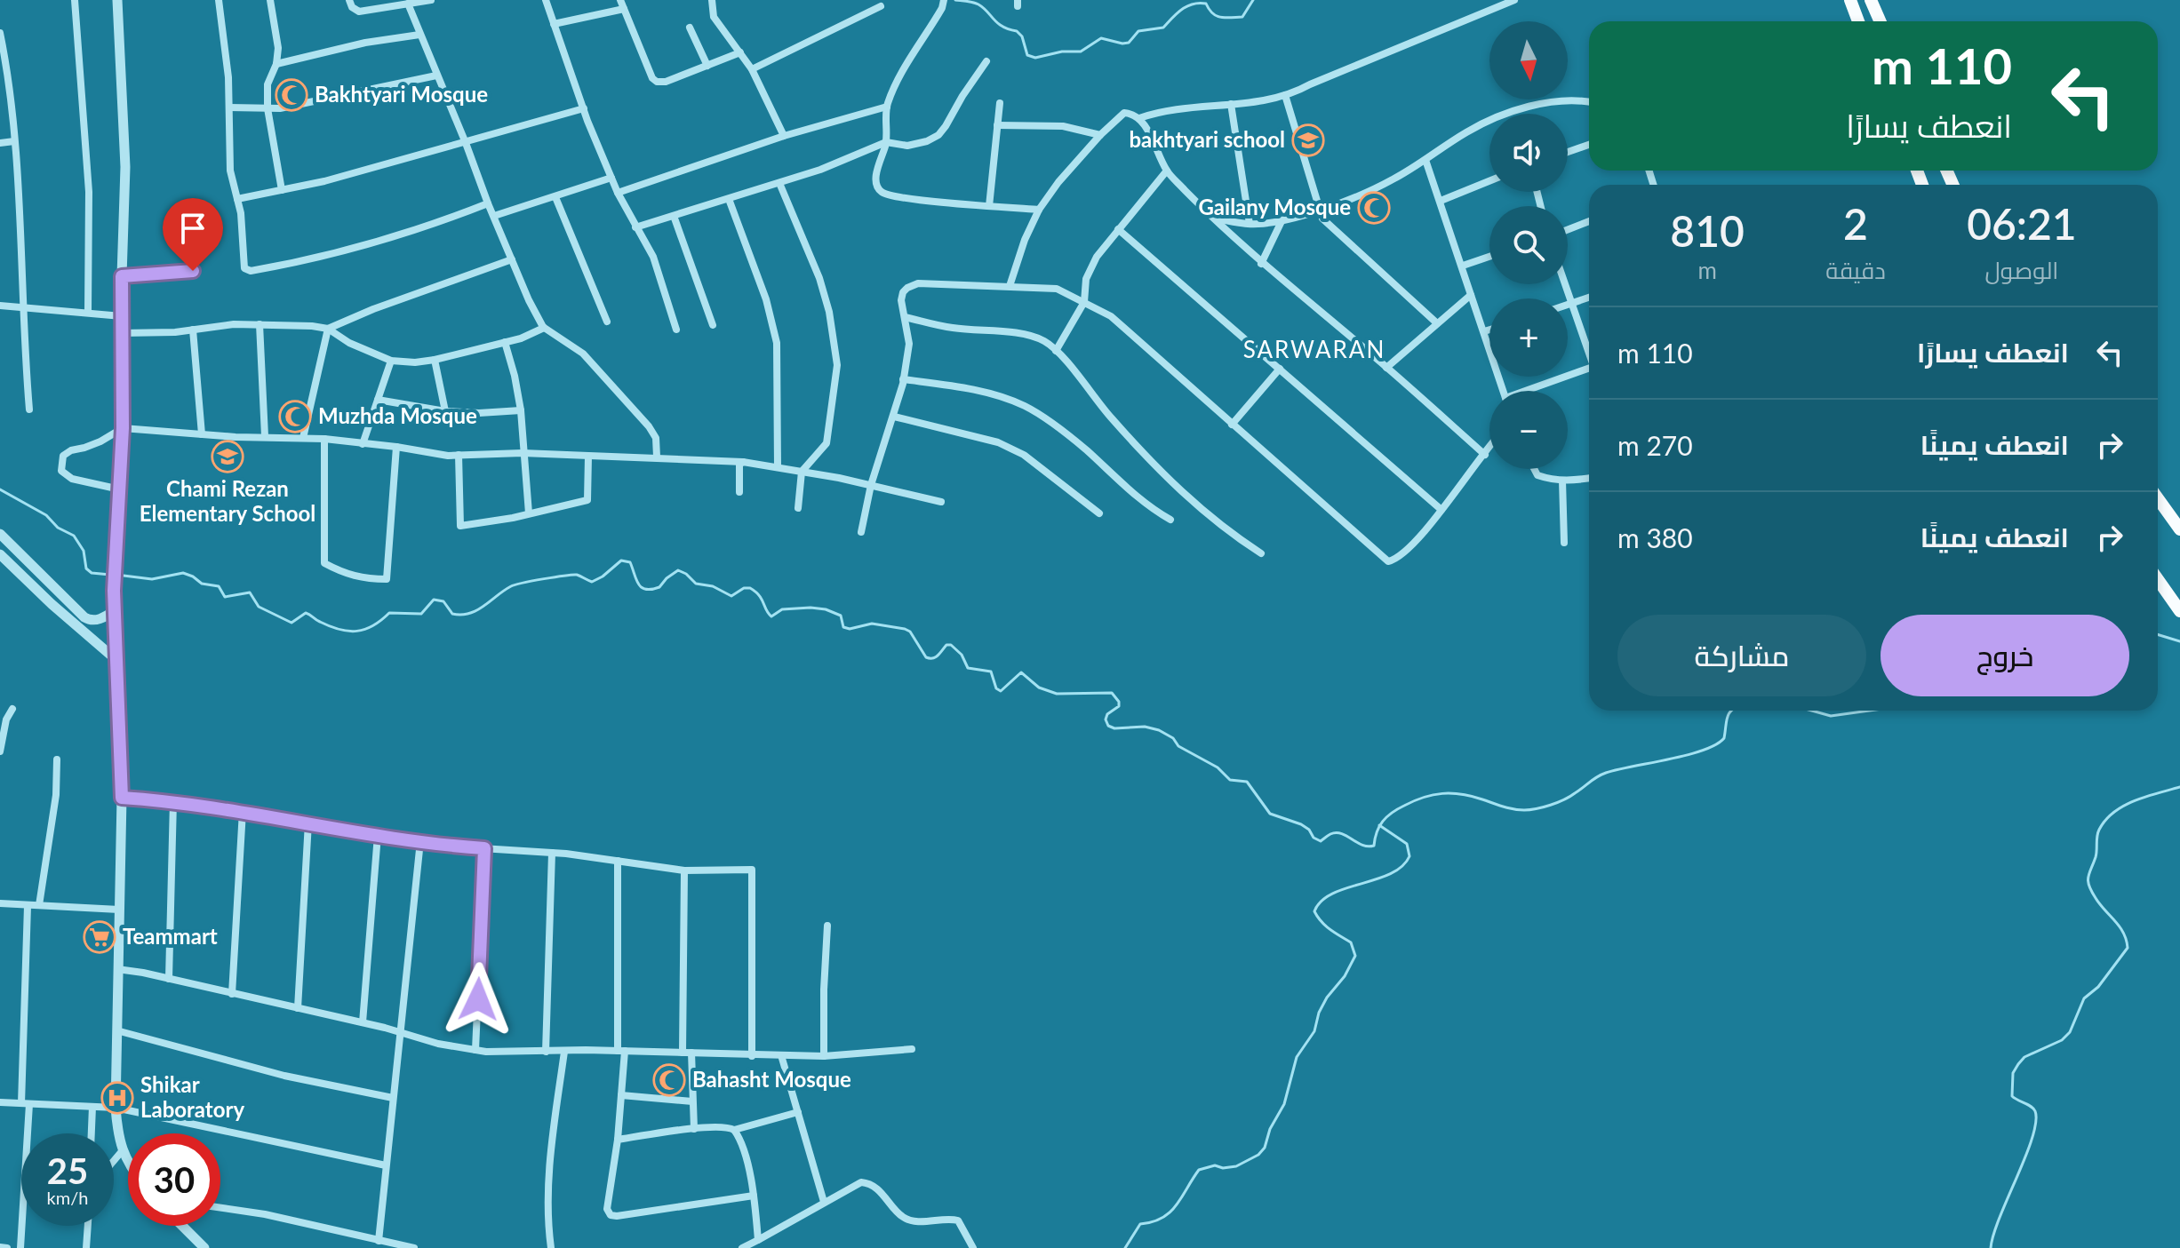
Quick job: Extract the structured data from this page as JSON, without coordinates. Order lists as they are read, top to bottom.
{
  "districts": ["SARWARAN"],
  "places": {
    "mosque": [
      "Bakhtyari Mosque",
      "Gailany Mosque",
      "Muzhda Mosque",
      "Bahasht Mosque"
    ],
    "school or university": ["bakhtyari school", "Chami Rezan Elementary School"],
    "supermarket": ["Teammart"],
    "hospital": ["Shikar Laboratory"]
  },
  "north": "bottom",
  "page": {
    "map_buttons": ["+", "−"],
    "turn": ["110 m", "انعطف يسارًا"],
    "eta": [
      "06:21",
      "الوصول",
      "2",
      "دقيقة",
      "810",
      "m"
    ],
    "list": [
      {
        "name": "انعطف يسارًا",
        "value": "110 m"
      },
      {
        "name": "انعطف يمينًا",
        "value": "270 m"
      },
      {
        "name": "انعطف يمينًا",
        "value": "380 m"
      }
    ],
    "buttons": ["خروج", "مشاركة"],
    "speed": "25 km/h",
    "limit": "30"
  }
}
